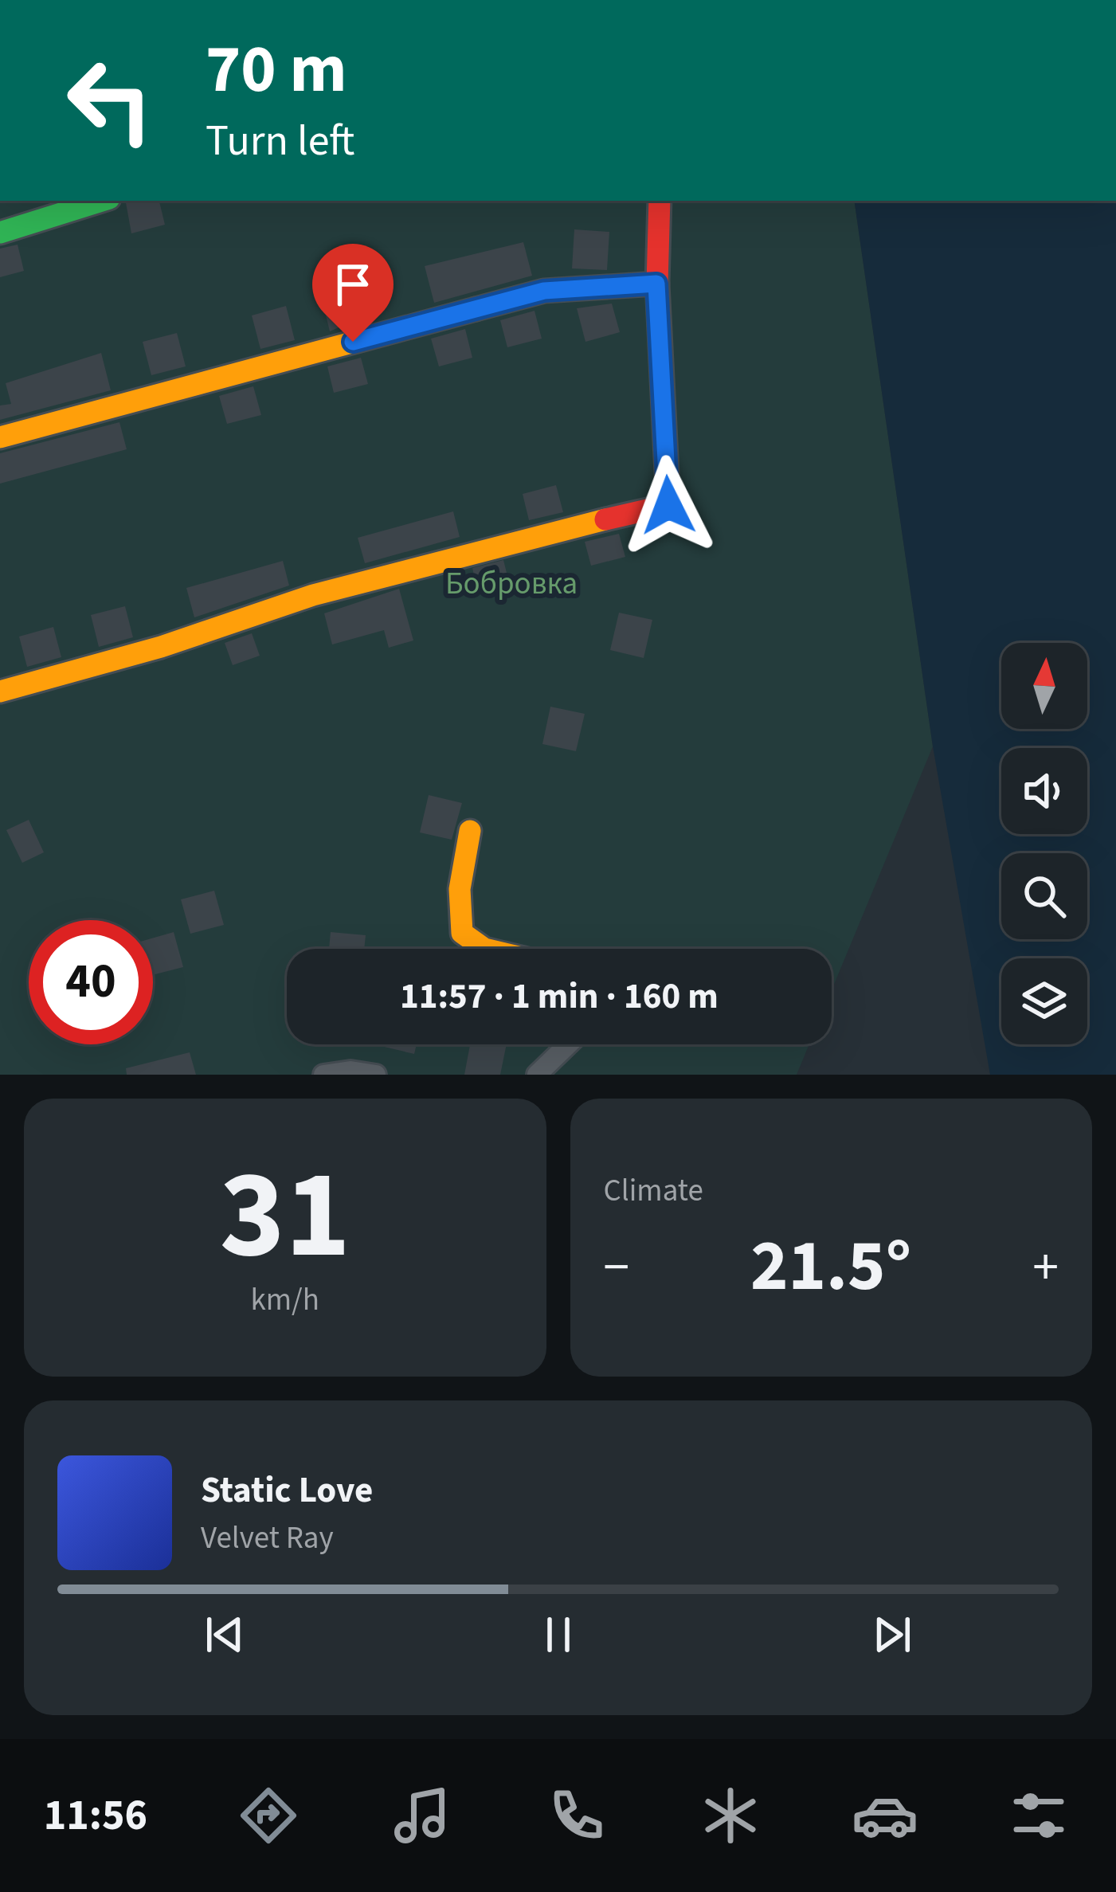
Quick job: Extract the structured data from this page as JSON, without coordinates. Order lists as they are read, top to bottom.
{
  "parks": ["Бобровка"],
  "north": "top",
  "page": {
    "turn": ["70 m", "Turn left"],
    "limit": "40",
    "trip": "11:57 · 1 min · 160 m",
    "tile": [
      ["31", "km/h"],
      "Climate"
    ],
    "heat": ["−", "21.5°", "+"],
    "song": ["Static Love", "Velvet Ray"],
    "tabs": "11:56"
  }
}
